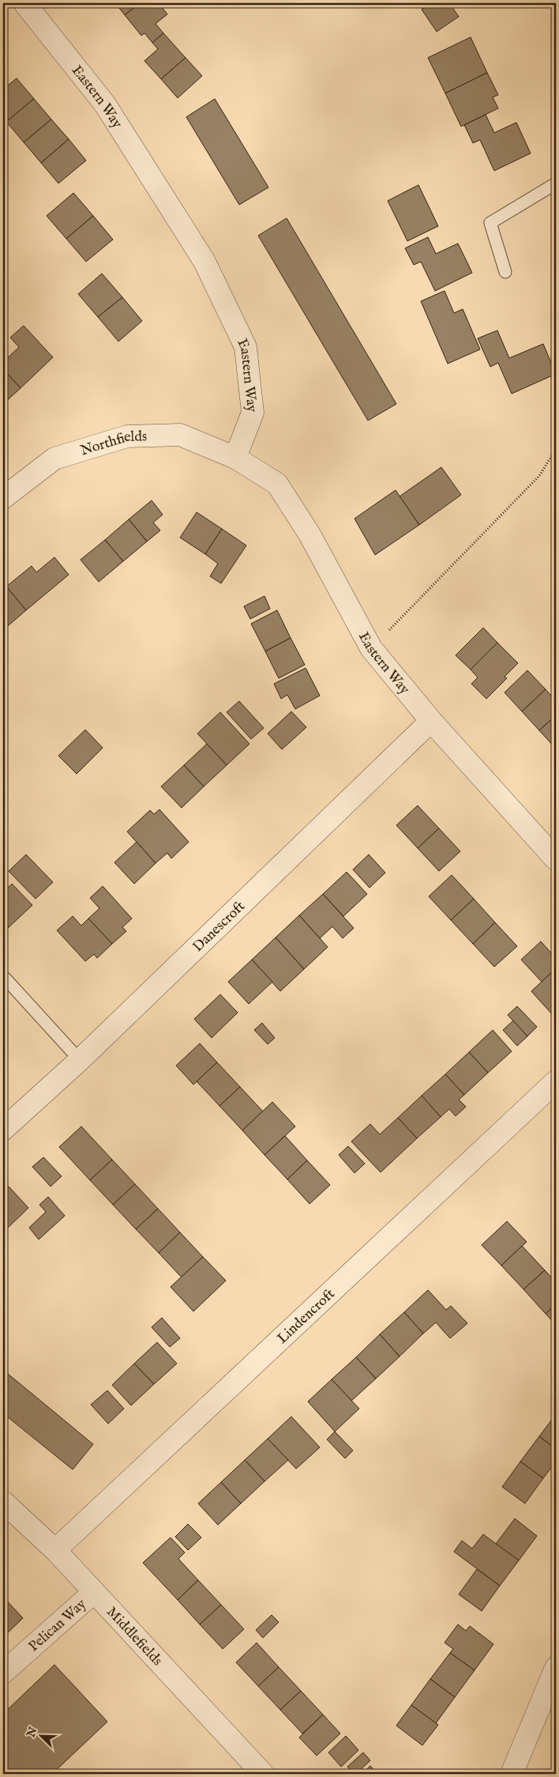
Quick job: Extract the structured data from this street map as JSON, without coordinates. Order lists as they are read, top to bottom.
{
  "streets": {
    "street": [
      "Eastern Way",
      "Northfields",
      "Danescroft",
      "Lindencroft",
      "Pelican Way",
      "Middlefields"
    ]
  },
  "crossings": [
    ["Eastern Way", "Northfields"],
    ["Eastern Way", "Danescroft"],
    ["Lindencroft", "Middlefields"],
    ["Pelican Way", "Middlefields"]
  ],
  "north": "top left"
}
